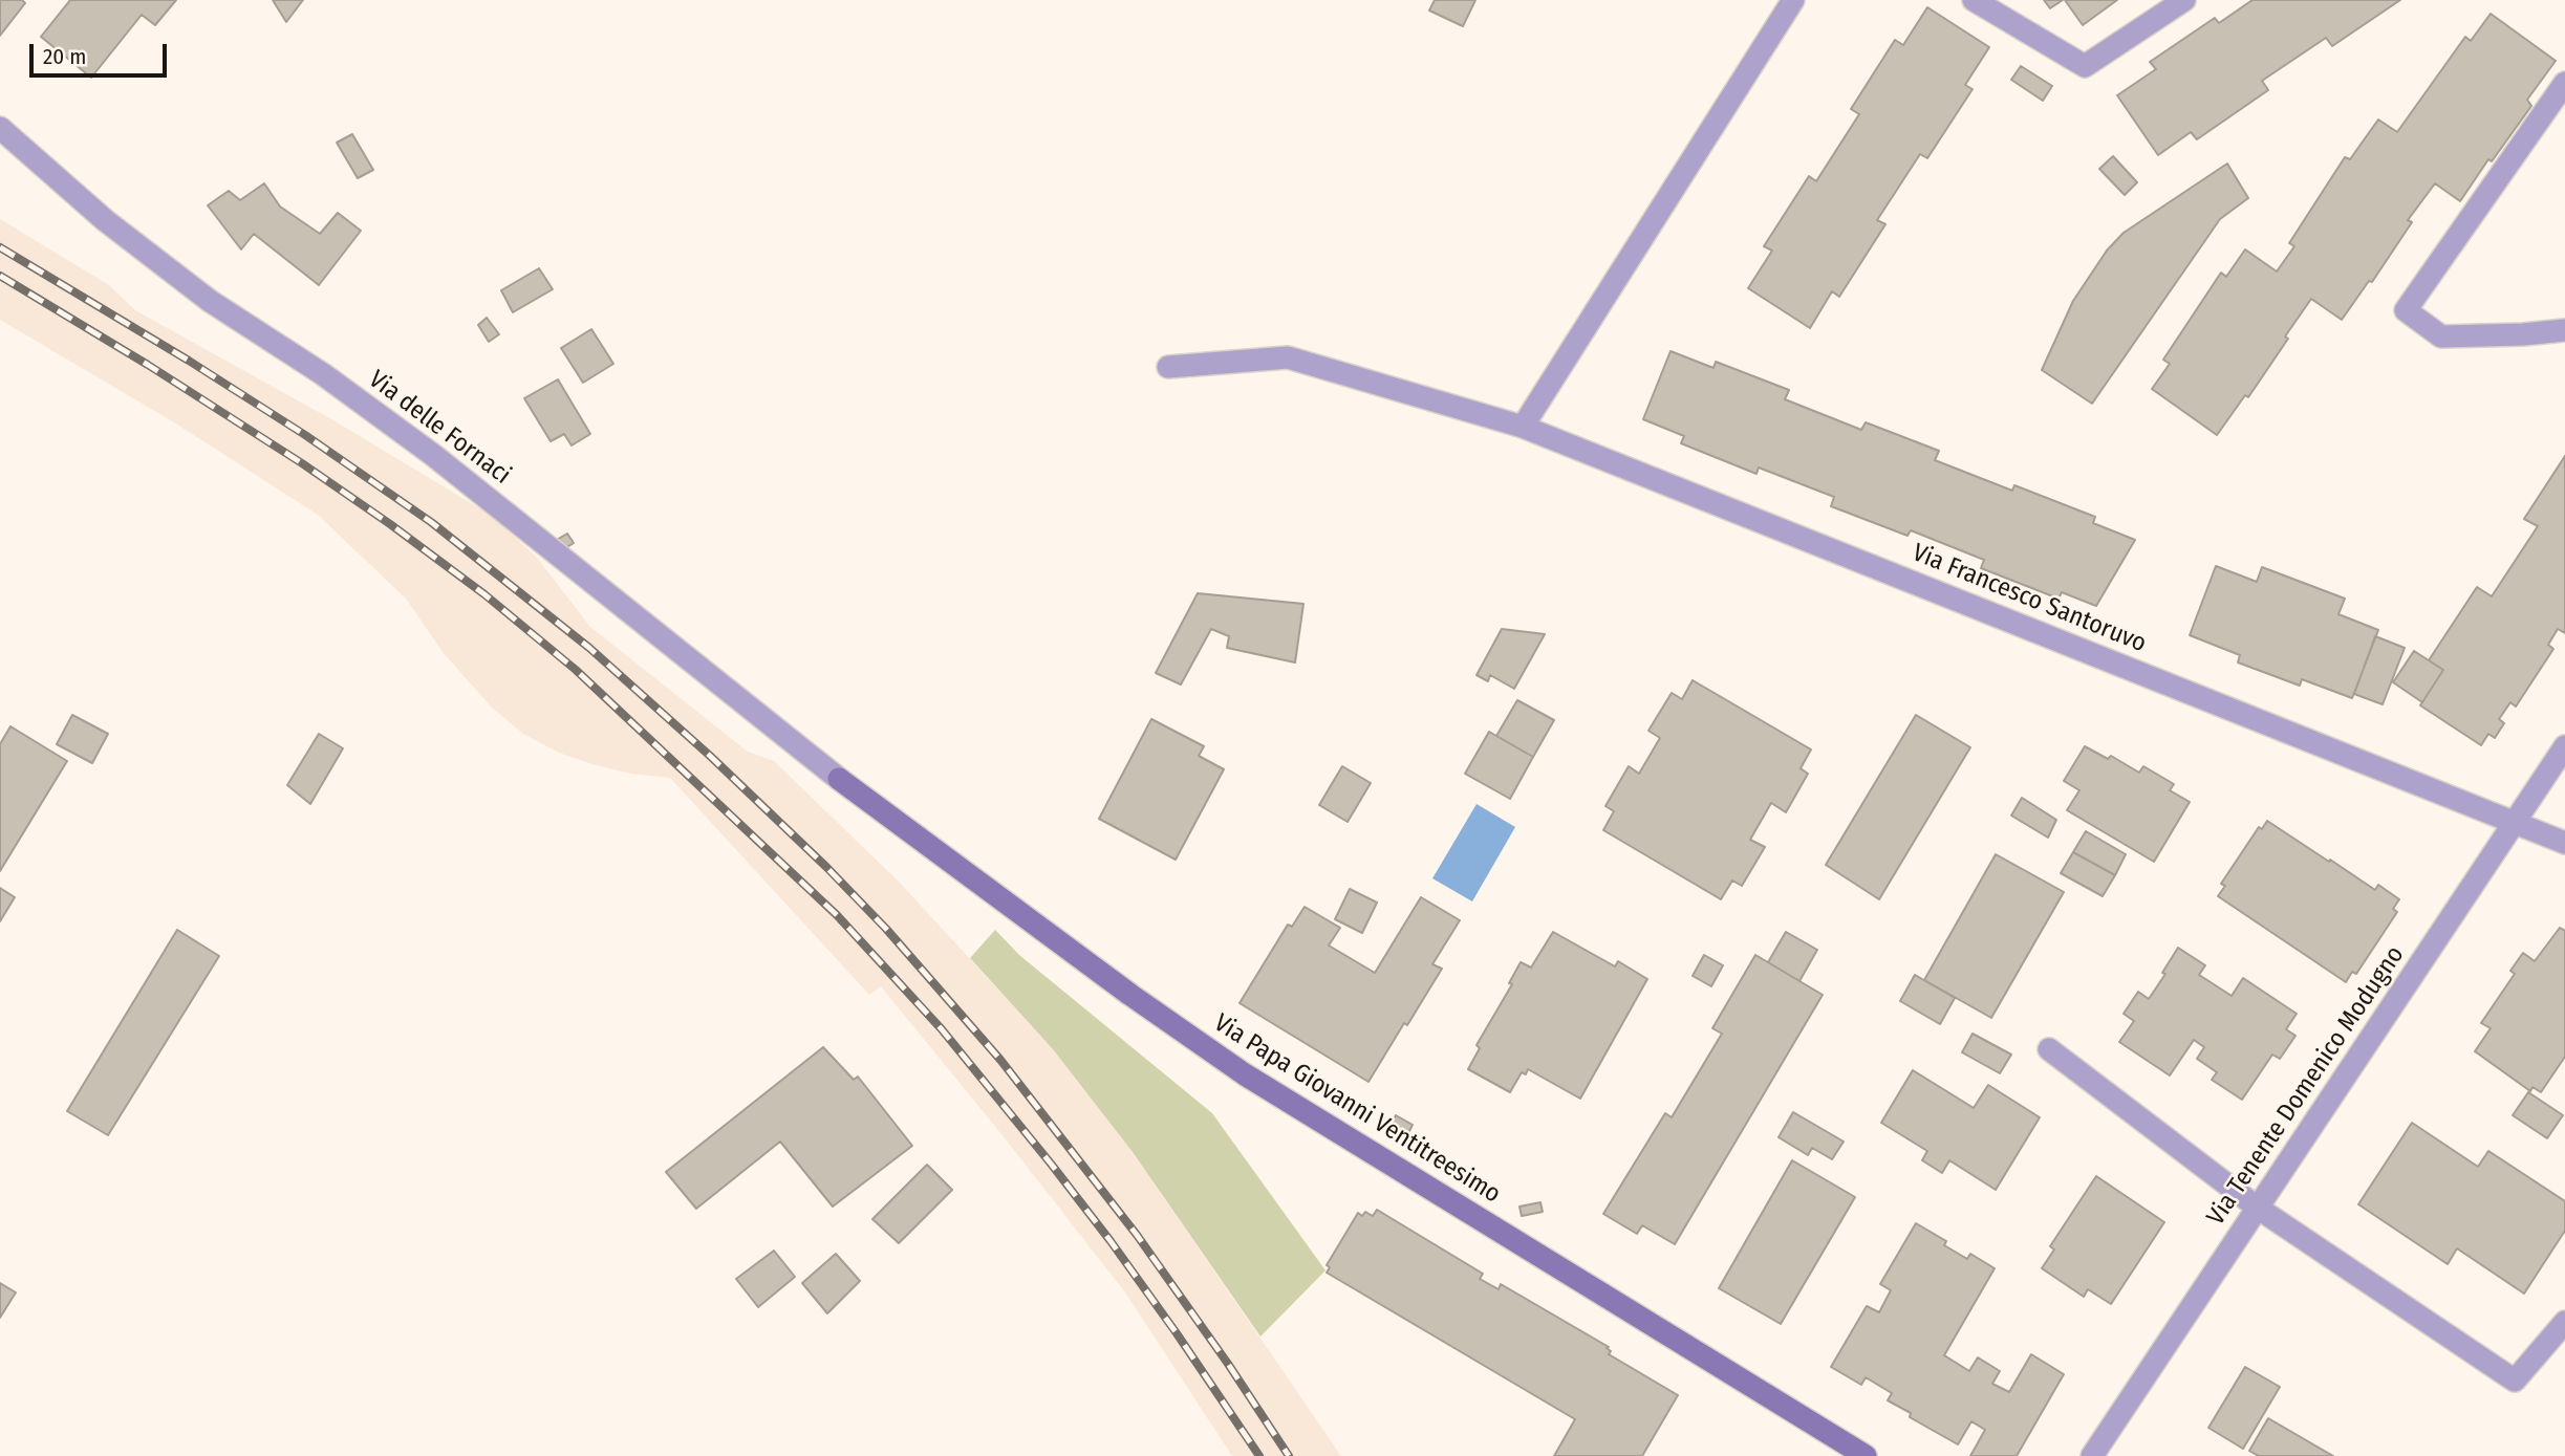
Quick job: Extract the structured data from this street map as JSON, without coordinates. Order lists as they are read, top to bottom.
{
  "streets": {
    "street": [
      "Via delle Fornaci",
      "Via Francesco Santoruvo",
      "Via Tenente Domenico Modugno",
      "Via Papa Giovanni Ventitreesimo"
    ]
  },
  "crossings": [
    ["Via delle Fornaci", "Via Papa Giovanni Ventitreesimo"],
    ["Via Francesco Santoruvo", "Via Tenente Domenico Modugno"]
  ],
  "scale_bar": "20 m"
}
